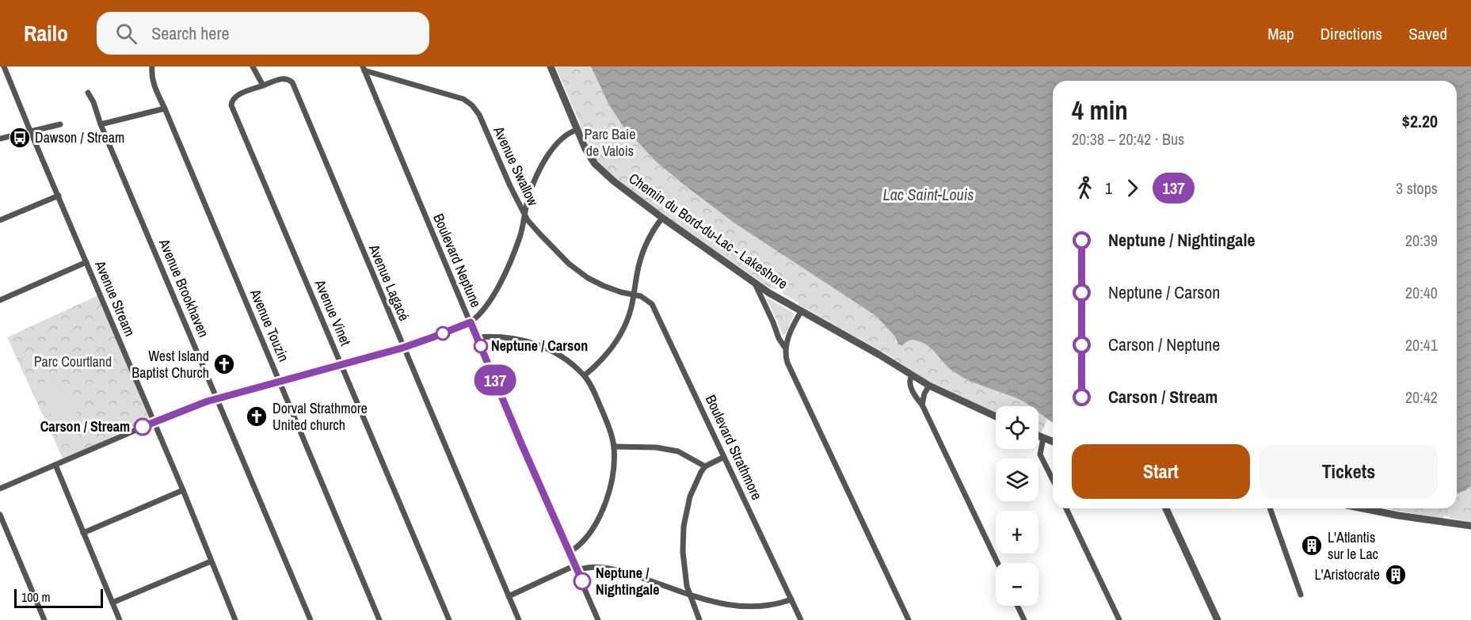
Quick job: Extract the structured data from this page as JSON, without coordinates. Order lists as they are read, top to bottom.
{
  "streets": {
    "street": [
      "Avenue Swallow",
      "Chemin du Bord-du-Lac - Lakeshore",
      "Boulevard Neptune",
      "Avenue Lagacé",
      "Avenue Brookhaven",
      "Avenue Stream",
      "Avenue Vinet",
      "Avenue Touzin",
      "Boulevard Strathmore"
    ]
  },
  "crossings": [
    ["Avenue Swallow", "Boulevard Neptune"],
    ["Avenue Swallow", "Boulevard Strathmore"],
    ["Avenue Lagacé", "Avenue Vinet"]
  ],
  "water": ["Lac Saint-Louis"],
  "parks": ["Parc Baie de Valois", "Parc Courtland"],
  "places": {
    "bus stop": ["Dawson / Stream"],
    "other": ["Neptune / Carson", "Carson / Stream", "Neptune / Nightingale"],
    "church": ["West Island Baptist Church", "Dorval Strathmore United church"],
    "building": ["L'Atlantis sur le Lac", "L'Aristocrate"]
  },
  "lines": ["bus line 137"],
  "scale_bar": "100 m",
  "page": {
    "header": "Railo",
    "search": "Search here",
    "nav": ["Map", "Directions", "Saved"],
    "on_map": "137",
    "heading": ["4 min", "20:38 – 20:42 · Bus", "$2.20"],
    "legs": ["1", "137", "3 stops"],
    "list": [
      {
        "name": "Neptune / Nightingale",
        "value": "20:39"
      },
      {
        "name": "Neptune / Carson",
        "value": "20:40"
      },
      {
        "name": "Carson / Neptune",
        "value": "20:41"
      },
      {
        "name": "Carson / Stream",
        "value": "20:42"
      }
    ],
    "map_buttons": ["+", "−"],
    "buttons": ["Start", "Tickets"],
    "scale": "100 m"
  }
}
